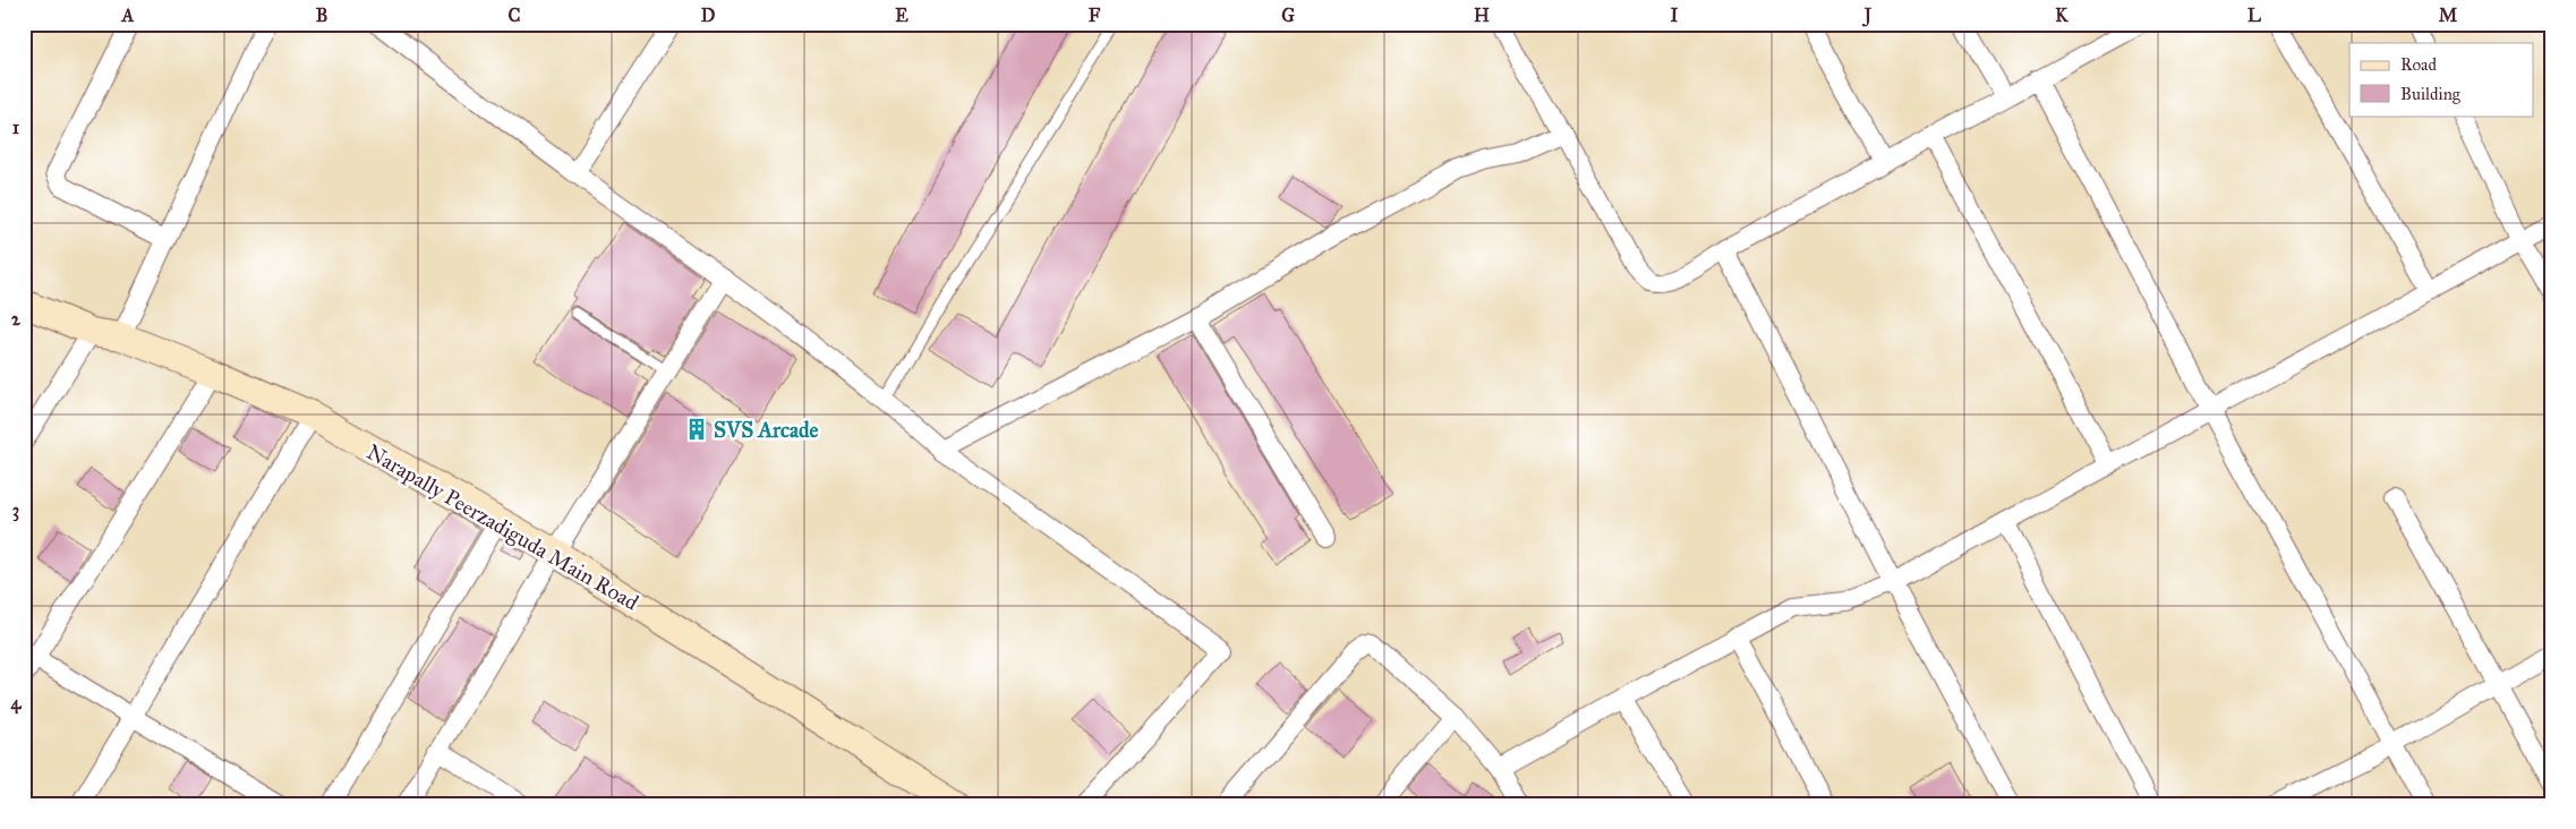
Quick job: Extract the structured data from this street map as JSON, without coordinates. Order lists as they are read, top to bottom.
{
  "streets": {
    "street": ["Narapally Peerzadiguda Main Road"]
  },
  "places": {
    "building": ["SVS Arcade"]
  },
  "legend": ["Road", "Building"],
  "grid": {
    "columns": [
      "A",
      "B",
      "C",
      "D",
      "E",
      "F",
      "G",
      "H",
      "I",
      "J",
      "K",
      "L",
      "M"
    ],
    "rows": [
      "1",
      "2",
      "3",
      "4"
    ]
  }
}
